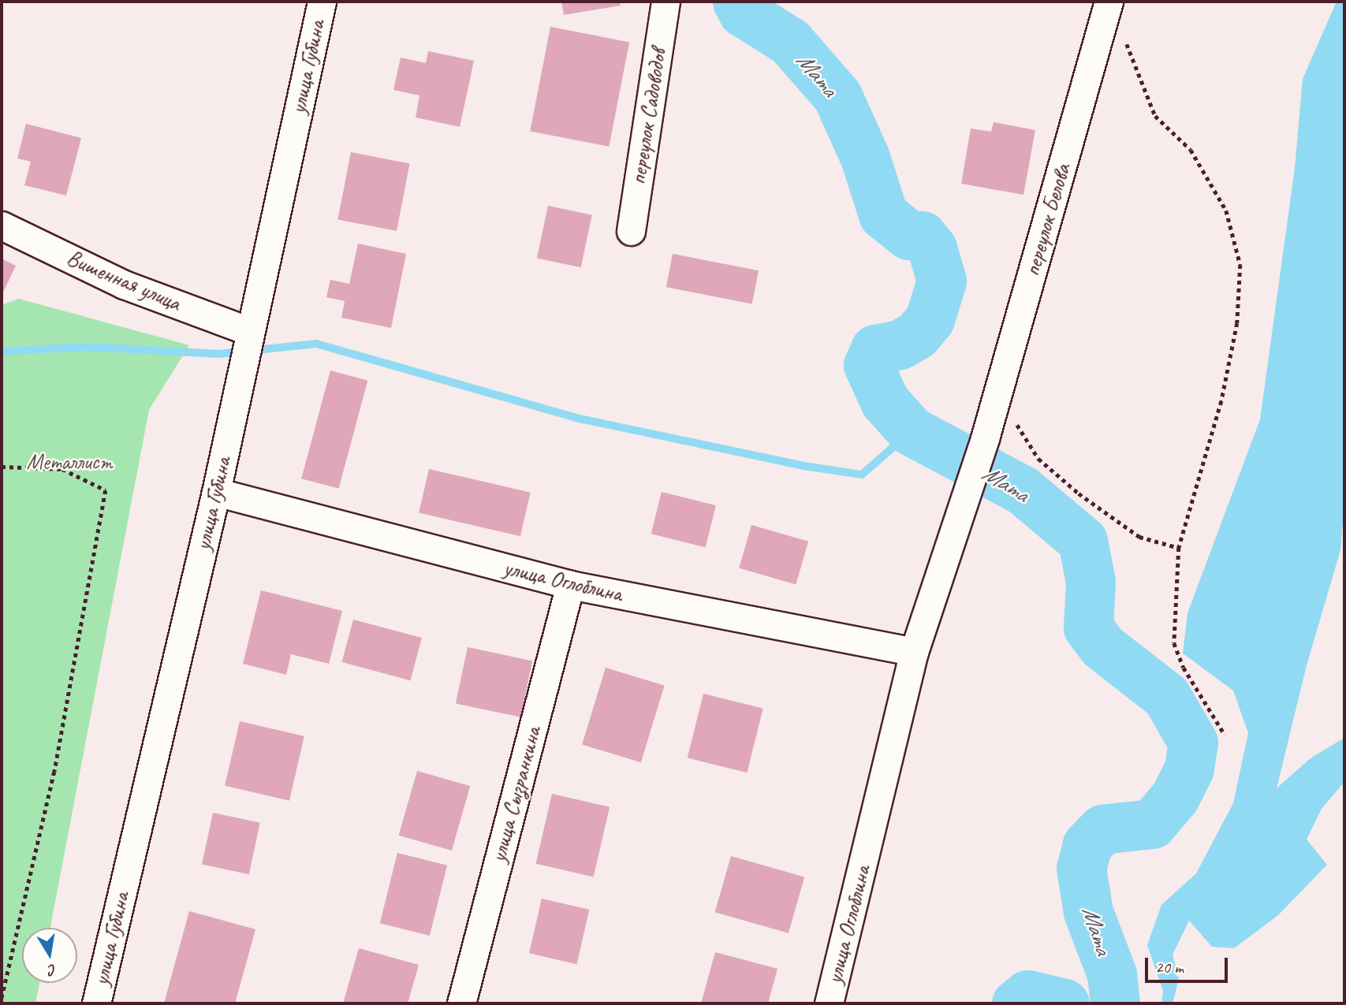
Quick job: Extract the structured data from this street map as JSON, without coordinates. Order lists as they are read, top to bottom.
{
  "streets": {
    "street": [
      "улица Губина",
      "переулок Садоводов",
      "переулок Белова",
      "Вишенная улица",
      "улица Оглоблина",
      "улица Сызранкина"
    ]
  },
  "crossings": [
    ["улица Губина", "Вишенная улица"],
    ["улица Губина", "улица Оглоблина"],
    ["переулок Белова", "улица Оглоблина"],
    ["улица Оглоблина", "улица Сызранкина"]
  ],
  "water": ["Мата"],
  "parks": ["Металлист"],
  "scale_bar": "20 m",
  "north": "bottom"
}
